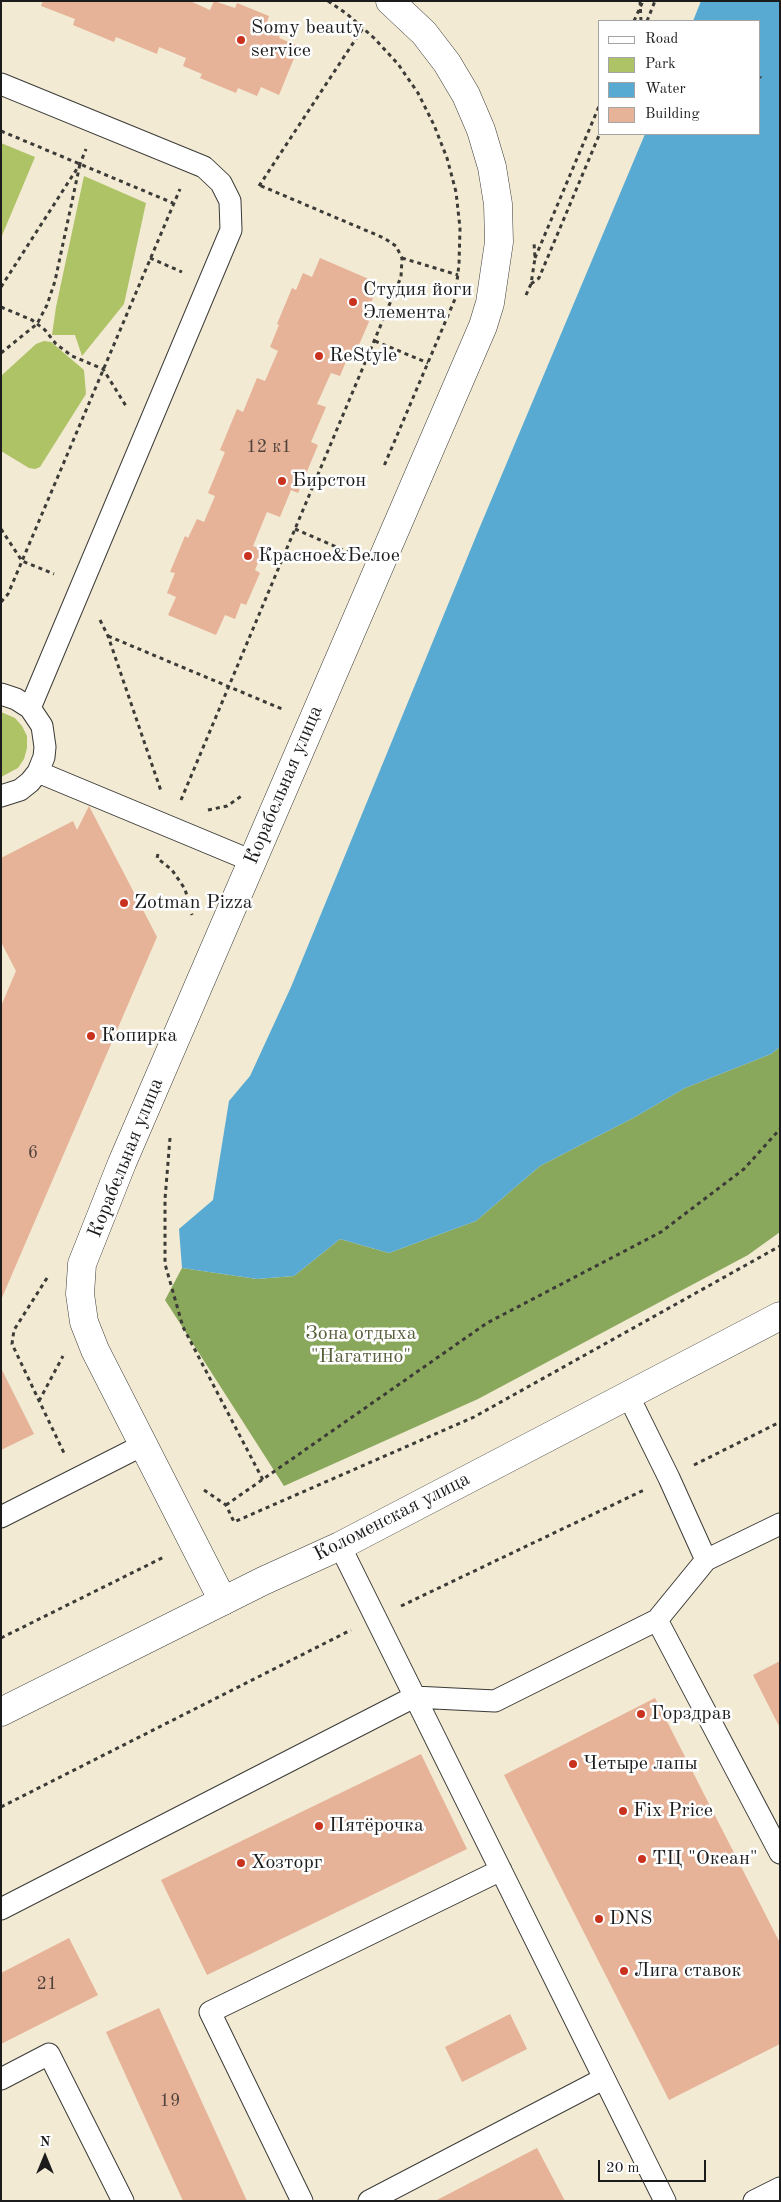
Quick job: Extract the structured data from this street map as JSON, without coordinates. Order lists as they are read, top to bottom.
{
  "streets": {
    "street": ["Корабельная улица", "Коломенская улица"]
  },
  "crossings": [
    ["Корабельная улица", "Коломенская улица"]
  ],
  "parks": ["Зона отдыха \"Нагатино\""],
  "places": [
    "Somy beauty service",
    "Студия йоги Элемента",
    "ReStyle",
    "Бирстон",
    "Красное&Белое",
    "Zotman Pizza",
    "Копирка",
    "Горздрав",
    "Четыре лапы",
    "Fix Price",
    "Пятёрочка",
    "ТЦ \"Океан\"",
    "Хозторг",
    "DNS",
    "Лига ставок"
  ],
  "house_numbers": [
    "12 к1",
    "6",
    "21",
    "19"
  ],
  "legend": [
    "Road",
    "Park",
    "Water",
    "Building"
  ],
  "scale_bar": "20 m",
  "north": "top"
}
